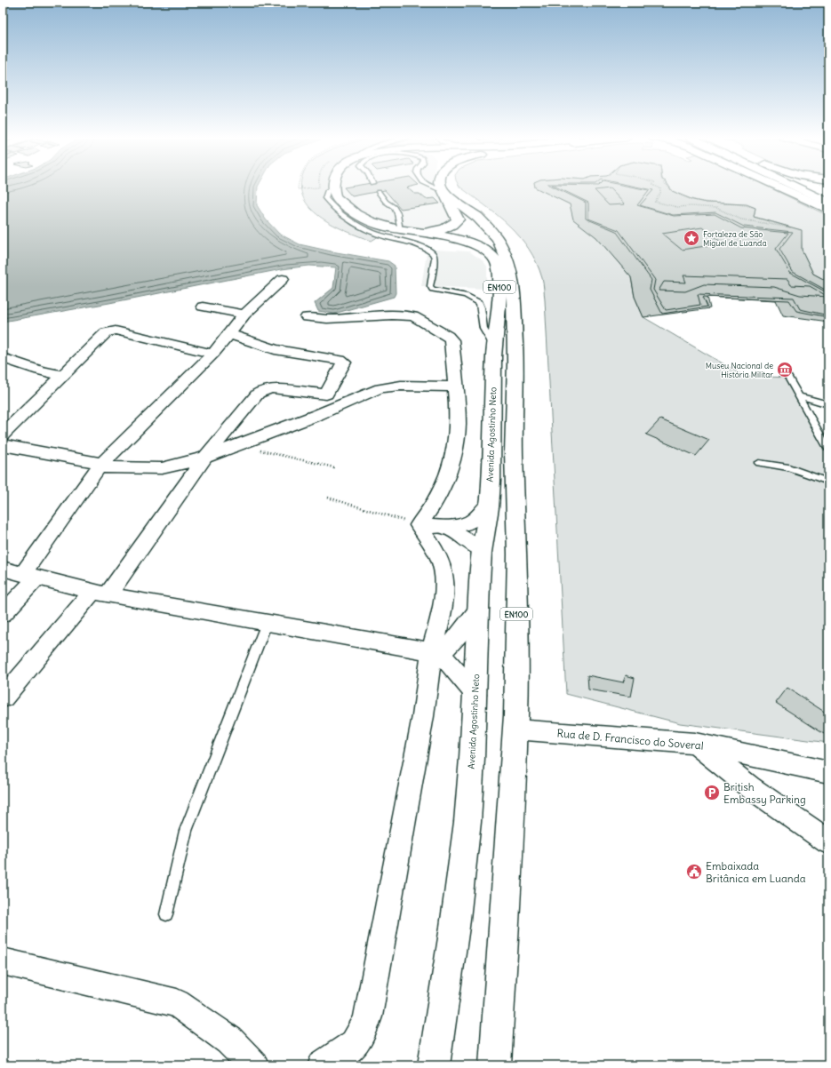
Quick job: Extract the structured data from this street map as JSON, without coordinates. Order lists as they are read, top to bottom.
{
  "streets": {
    "main road": ["EN100", "Avenida Agostinho Neto"],
    "street": ["Rua de D. Francisco do Soveral"]
  },
  "crossings": [
    ["EN100", "Rua de D. Francisco do Soveral"]
  ],
  "places": {
    "place": ["Fortaleza de São Miguel de Luanda"],
    "museum": ["Museu Nacional de História Militar"],
    "parking": ["British Embassy Parking"],
    "public building": ["Embaixada Britânica em Luanda"]
  }
}
